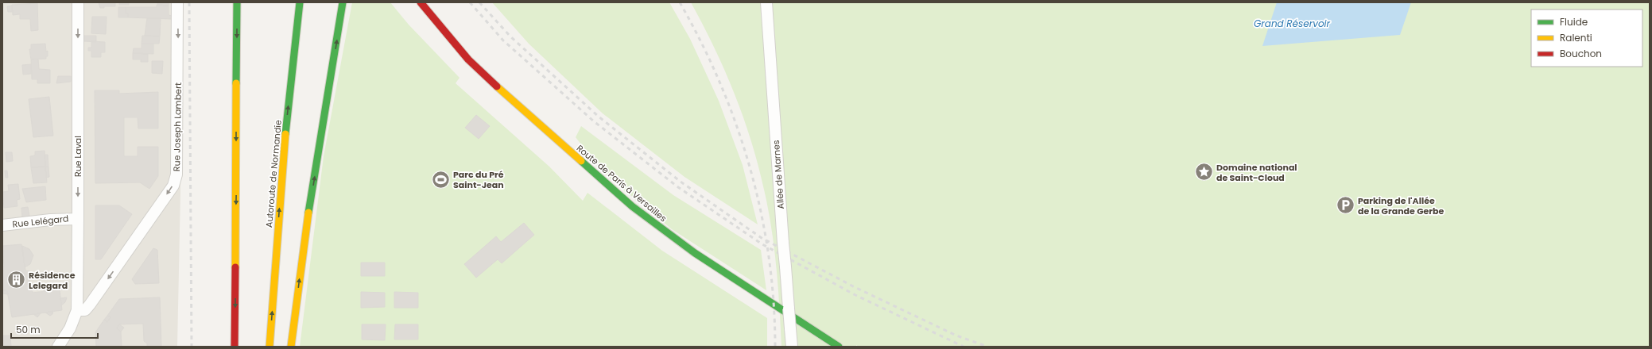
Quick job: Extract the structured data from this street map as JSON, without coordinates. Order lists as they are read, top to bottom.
{
  "streets": {
    "main road": ["Autoroute de Normandie", "Route de Paris à Versailles"],
    "street": [
      "Rue Joseph Lambert",
      "Rue Laval",
      "Allée de Marnes",
      "Rue Lelégard"
    ]
  },
  "crossings": [
    ["Rue Joseph Lambert", "Rue Laval"],
    ["Rue Laval", "Rue Lelégard"]
  ],
  "one_way": ["Rue Joseph Lambert", "Rue Laval"],
  "water": ["Grand Réservoir"],
  "places": {
    "place": ["Domaine national de Saint-Cloud"],
    "sports": ["Parc du Pré Saint-Jean"],
    "parking": ["Parking de l'Allée de la Grande Gerbe"],
    "building": ["Résidence Lelegard"]
  },
  "legend": ["Fluide", "Ralenti", "Bouchon"],
  "scale_bar": "50 m"
}
